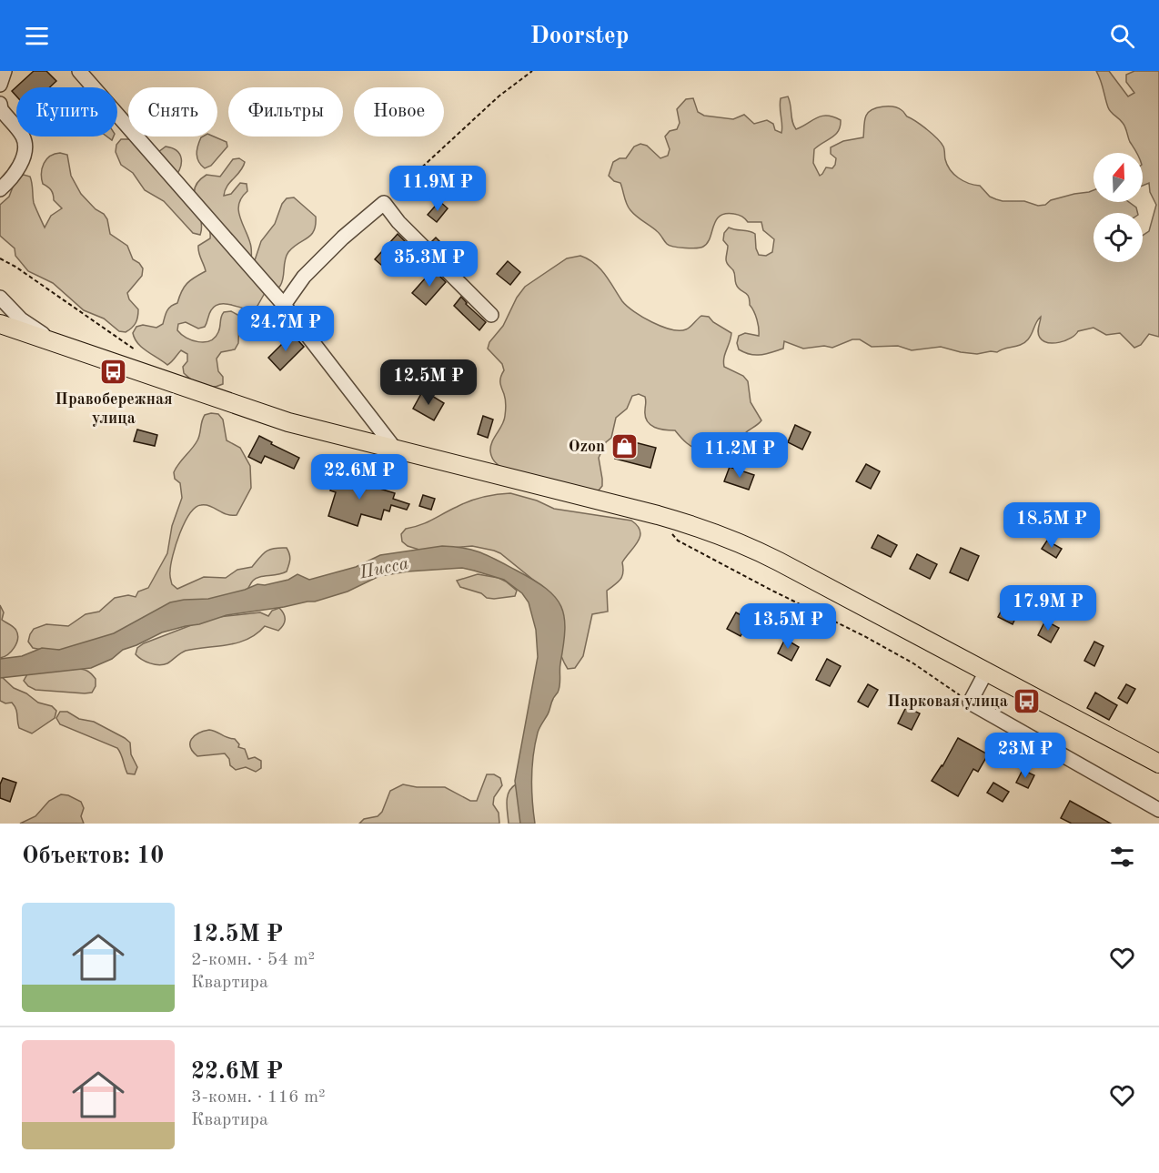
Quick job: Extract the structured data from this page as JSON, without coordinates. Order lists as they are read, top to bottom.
{
  "water": ["Писса"],
  "places": {
    "bus stop": ["Правобережная улица", "Парковая улица"],
    "shop": ["Ozon"]
  },
  "north": "top",
  "page": {
    "header": "Doorstep",
    "chip": [
      "Купить",
      "Снять",
      "Фильтры",
      "Новое"
    ],
    "price": [
      "11.9M ₽",
      "35.3M ₽",
      "24.7M ₽",
      "12.5M ₽",
      "11.2M ₽",
      "22.6M ₽",
      "18.5M ₽",
      "17.9M ₽",
      "13.5M ₽",
      "23M ₽"
    ],
    "heading": "Объектов: 10",
    "list": [
      {
        "name": "12.5M ₽",
        "note": "2-комн. · 54 m² · Квартира"
      },
      {
        "name": "22.6M ₽",
        "note": "3-комн. · 116 m² · Квартира"
      }
    ]
  }
}
